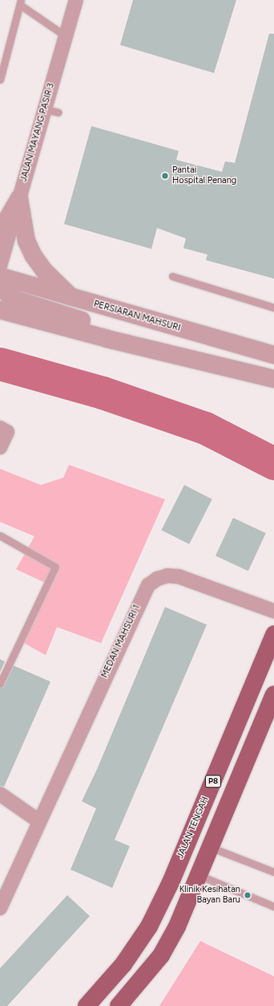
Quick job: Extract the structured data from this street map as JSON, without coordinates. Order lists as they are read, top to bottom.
{
  "streets": {
    "main road": ["P8", "JALAN TENGAH"],
    "street": ["JALAN MAYANG PASIR 3", "PERSIARAN MAHSURI", "MEDAN MAHSURI 1"]
  },
  "places": ["Pantai Hospital Penang", "Klinik Kesihatan Bayan Baru"]
}
